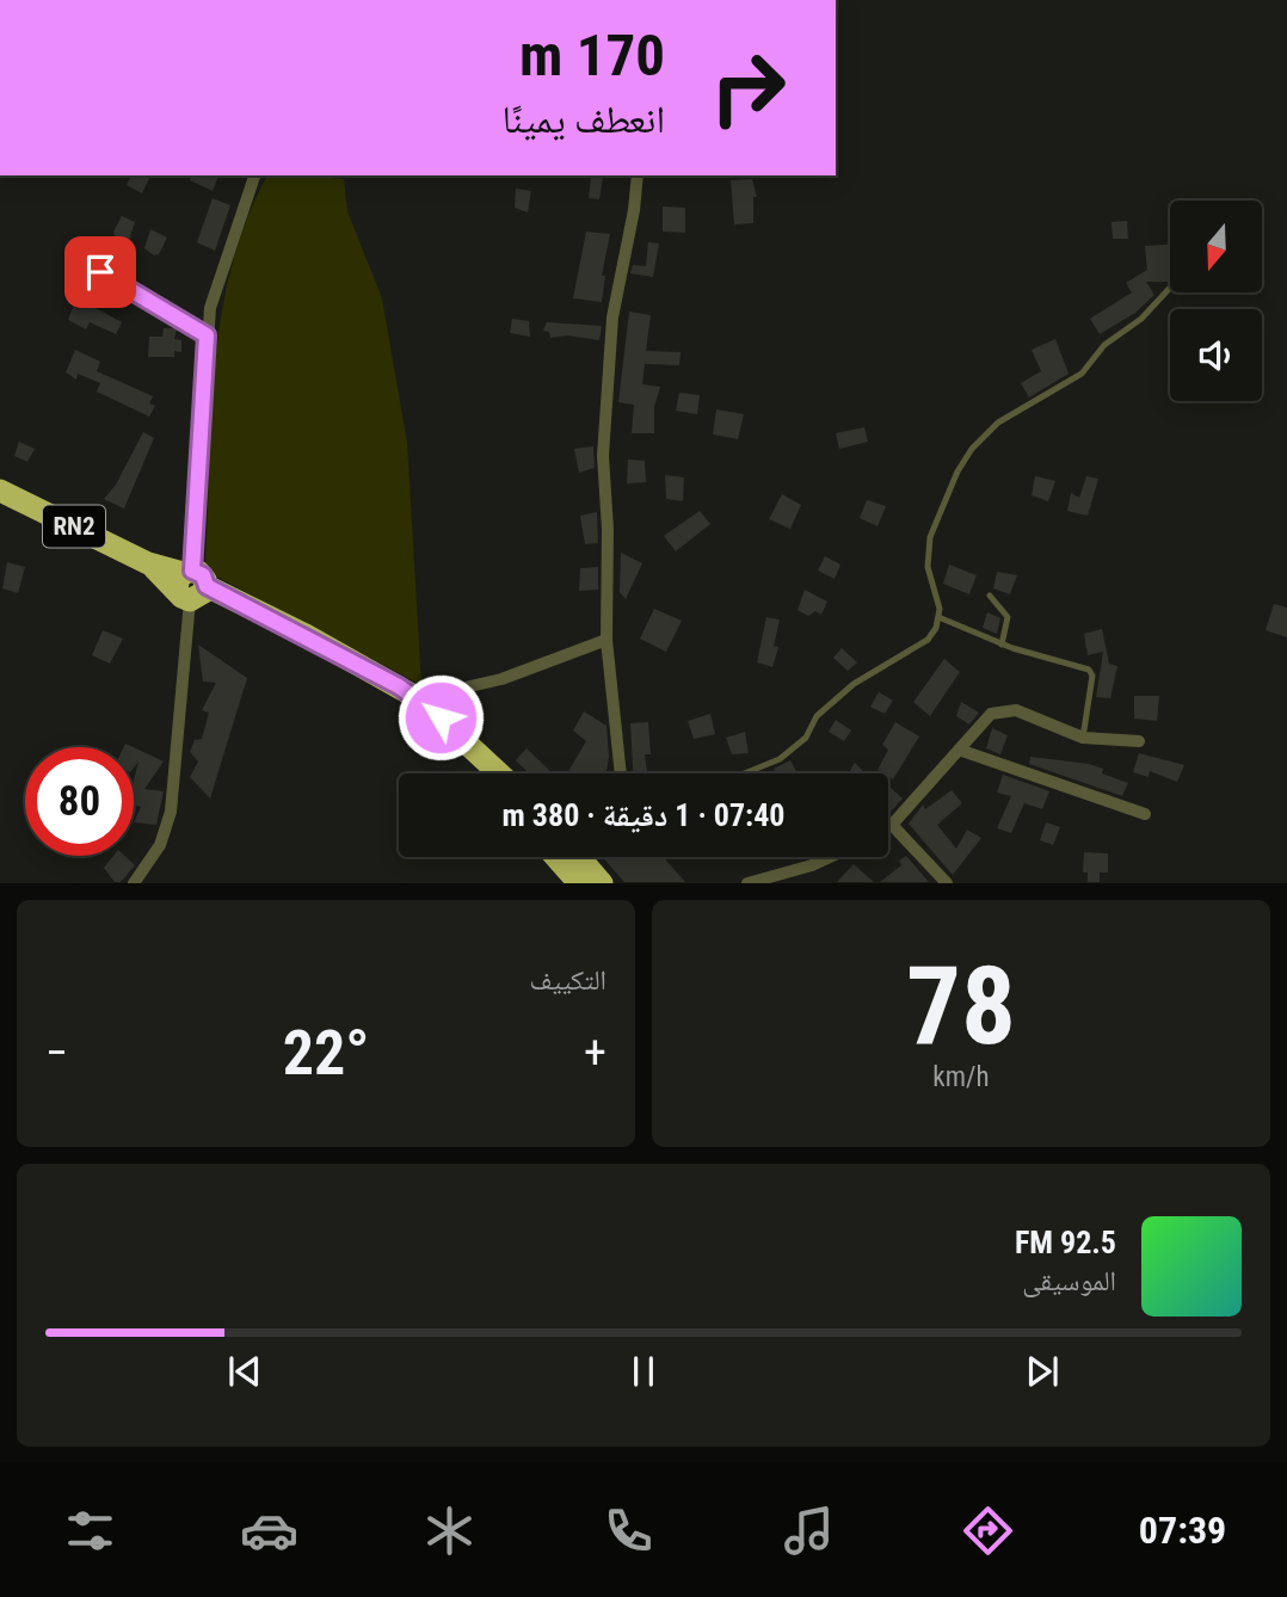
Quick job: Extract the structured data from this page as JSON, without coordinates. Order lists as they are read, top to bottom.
{
  "streets": {
    "highway": ["RN2"]
  },
  "north": "bottom",
  "page": {
    "turn": ["170 m", "انعطف يمينًا"],
    "limit": "80",
    "trip": "07:40 · 1 دقيقة · 380 m",
    "tile": [
      ["78", "km/h"],
      "التكييف"
    ],
    "heat": ["−", "22°", "+"],
    "song": ["92.5 FM", "الموسيقى"],
    "tabs": "07:39"
  }
}
